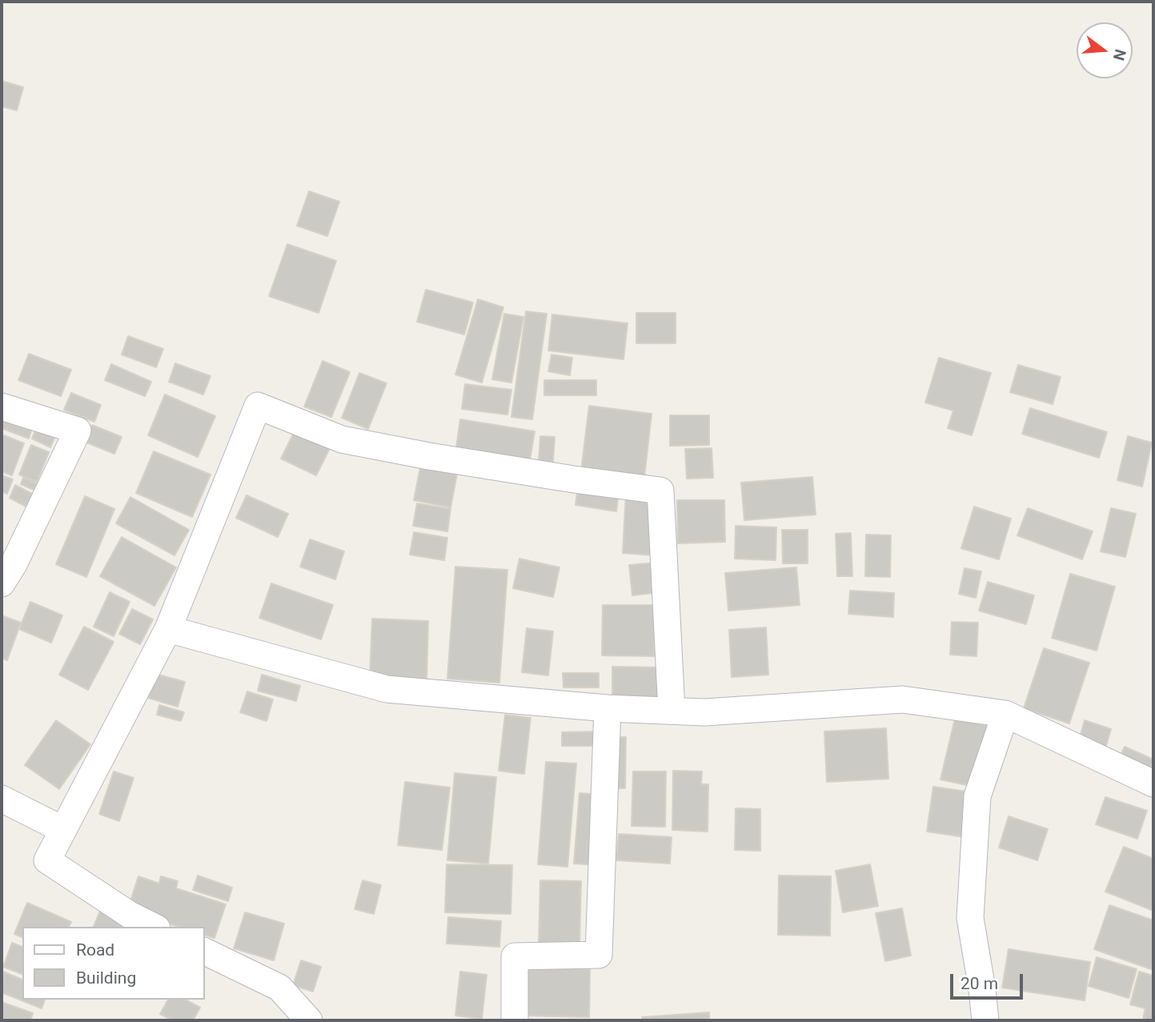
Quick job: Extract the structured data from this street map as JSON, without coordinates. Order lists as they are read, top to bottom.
{
  "legend": ["Road", "Building"],
  "scale_bar": "20 m",
  "north": "right"
}
